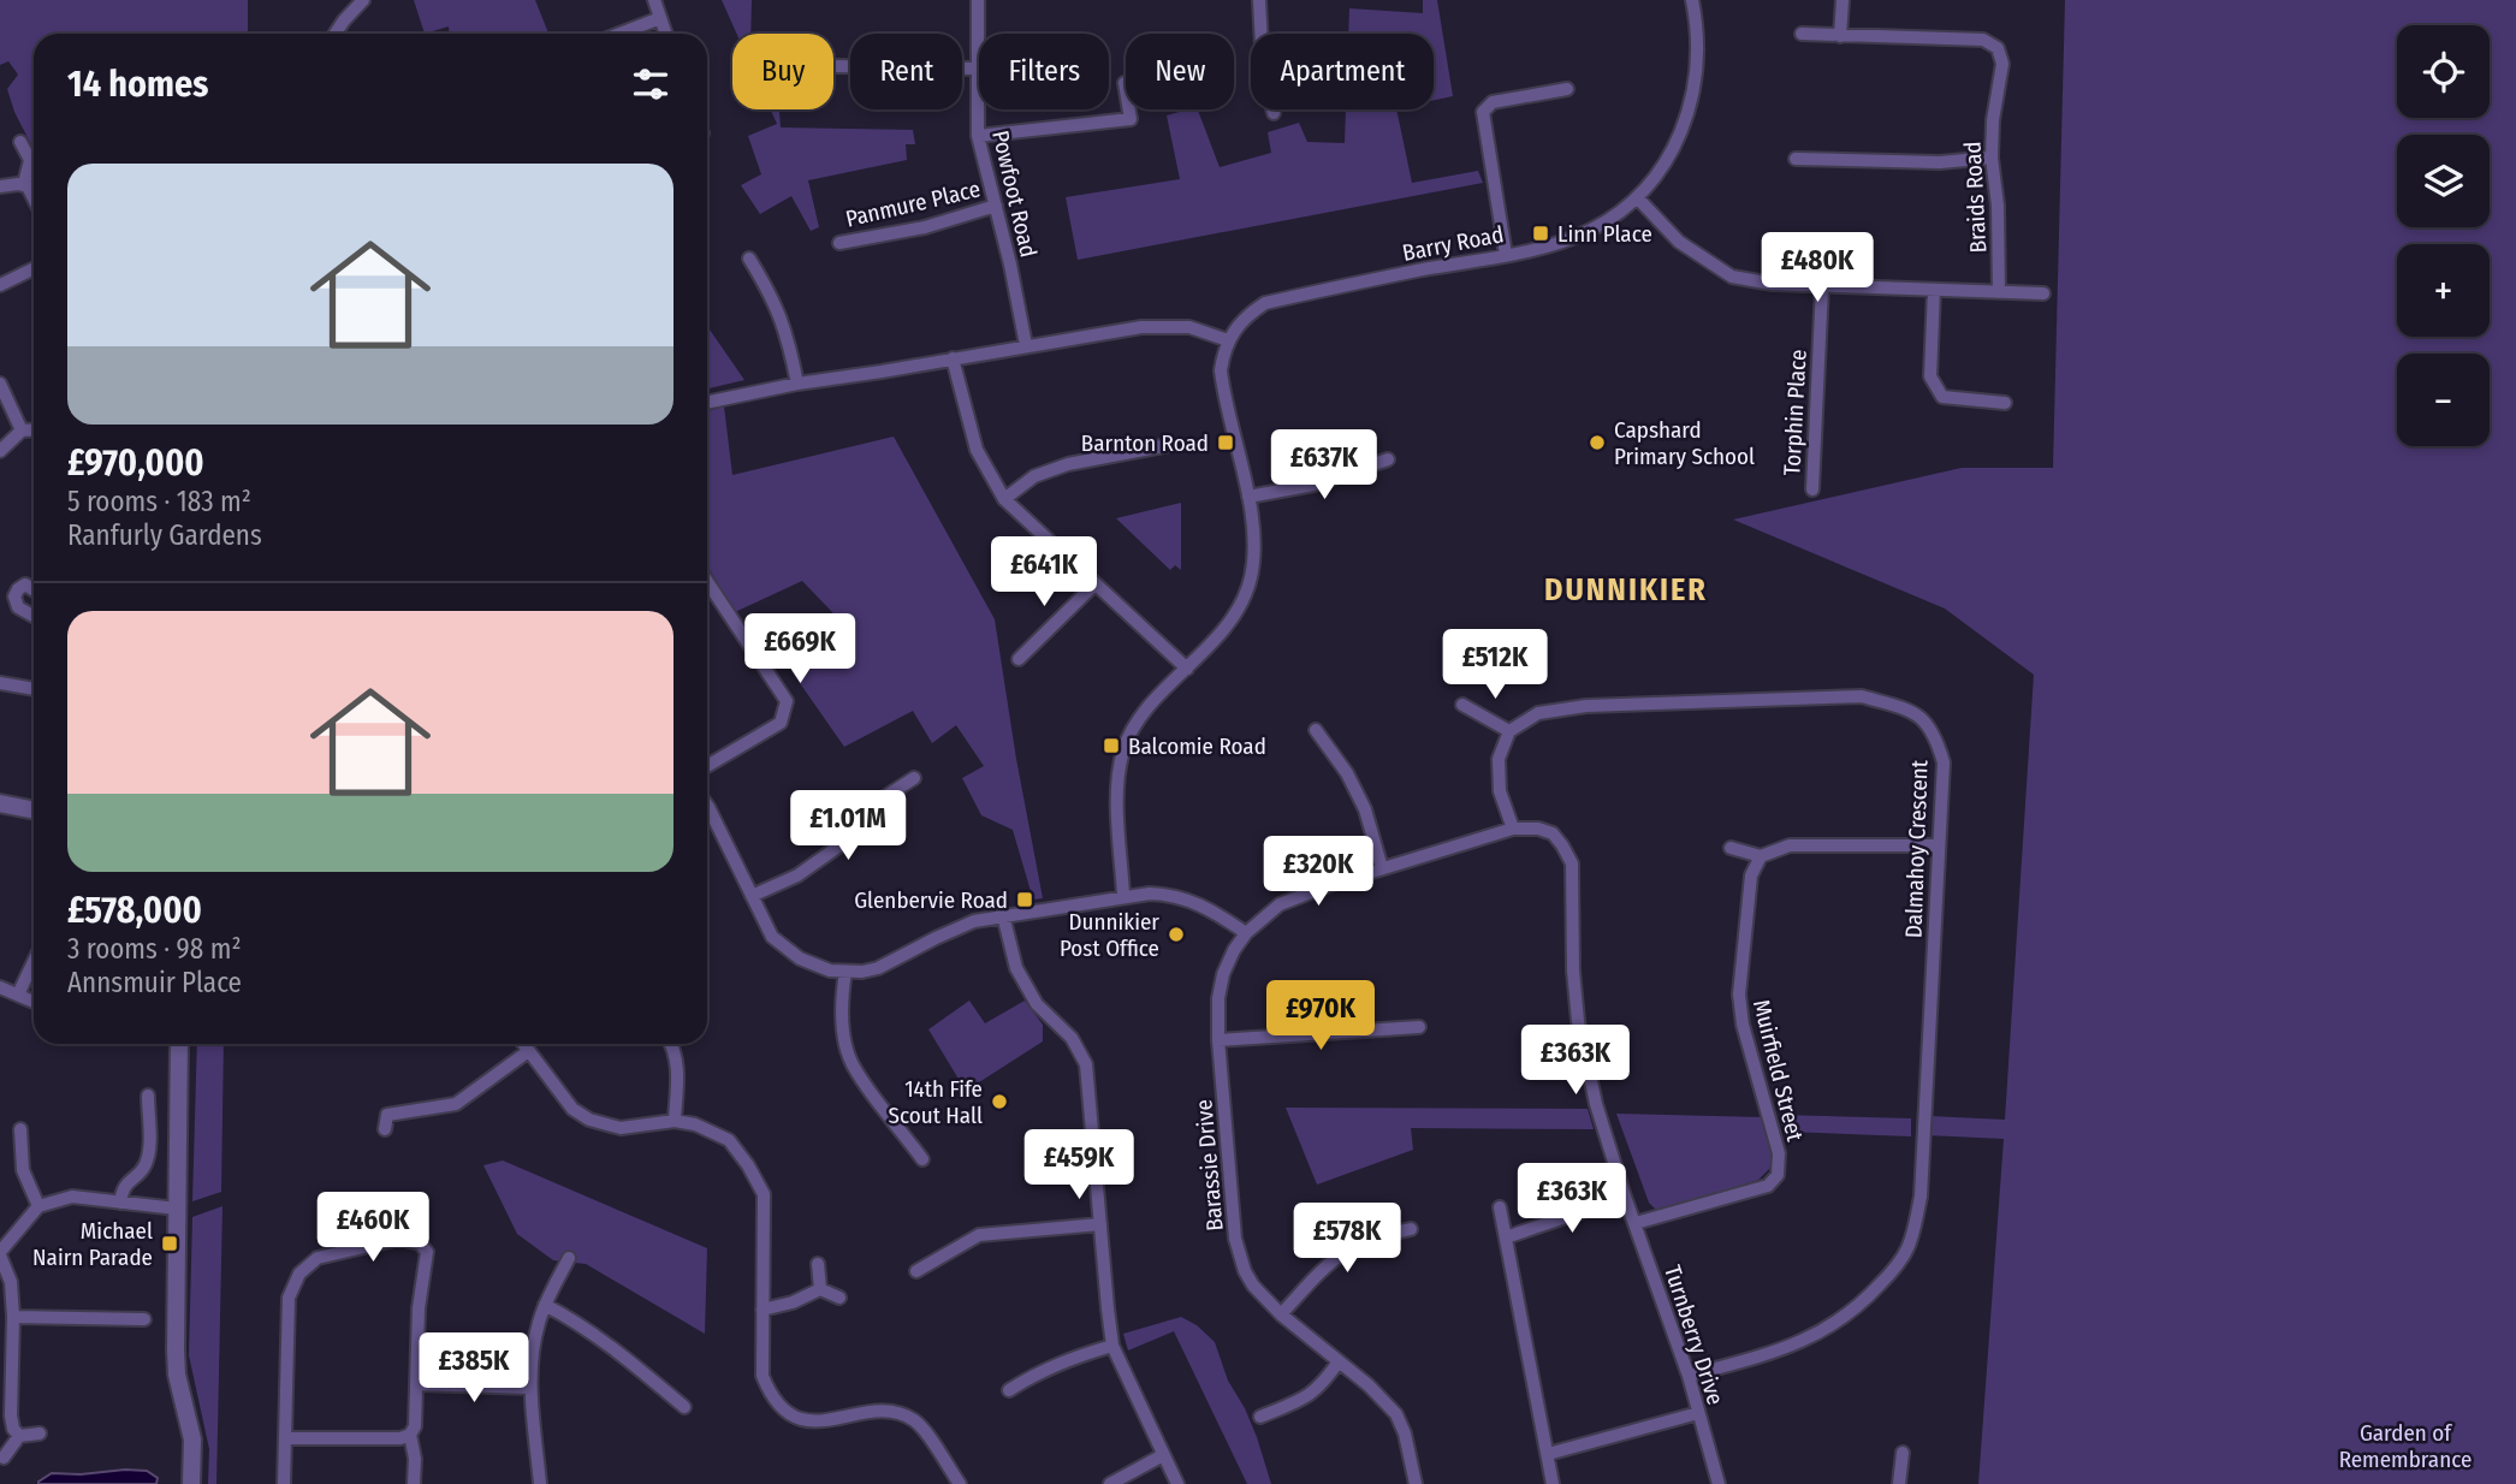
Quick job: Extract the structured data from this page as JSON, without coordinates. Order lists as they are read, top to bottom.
{
  "streets": {
    "street": [
      "Powfoot Road",
      "Braids Road",
      "Panmure Place",
      "Barry Road",
      "Torphin Place",
      "Dalmahoy Crescent",
      "Muirfield Street",
      "Barassie Drive",
      "Turnberry Drive"
    ]
  },
  "crossings": [
    ["Powfoot Road", "Panmure Place"],
    ["Dalmahoy Crescent", "Turnberry Drive"],
    ["Muirfield Street", "Turnberry Drive"],
    ["Barassie Drive", "Turnberry Drive"]
  ],
  "districts": ["DUNNIKIER"],
  "parks": ["Garden of Remembrance"],
  "places": {
    "transit": [
      "Linn Place",
      "Barnton Road",
      "Balcomie Road",
      "Glenbervie Road",
      "Michael Nairn Parade"
    ],
    "other": ["Capshard Primary School", "Dunnikier Post Office", "14th Fife Scout Hall"]
  },
  "page": {
    "map_buttons": ["+", "−"],
    "chip": [
      "Buy",
      "Rent",
      "Filters",
      "New",
      "Apartment"
    ],
    "heading": "14 homes",
    "list": [
      {
        "name": "£970,000",
        "note": "5 rooms · 183 m² · Ranfurly Gardens"
      },
      {
        "name": "£578,000",
        "note": "3 rooms · 98 m² · Annsmuir Place"
      }
    ],
    "price": [
      "£480K",
      "£637K",
      "£641K",
      "£669K",
      "£512K",
      "£1.01M",
      "£320K",
      "£970K",
      "£363K",
      "£459K",
      "£363K",
      "£460K",
      "£578K",
      "£385K"
    ]
  }
}
